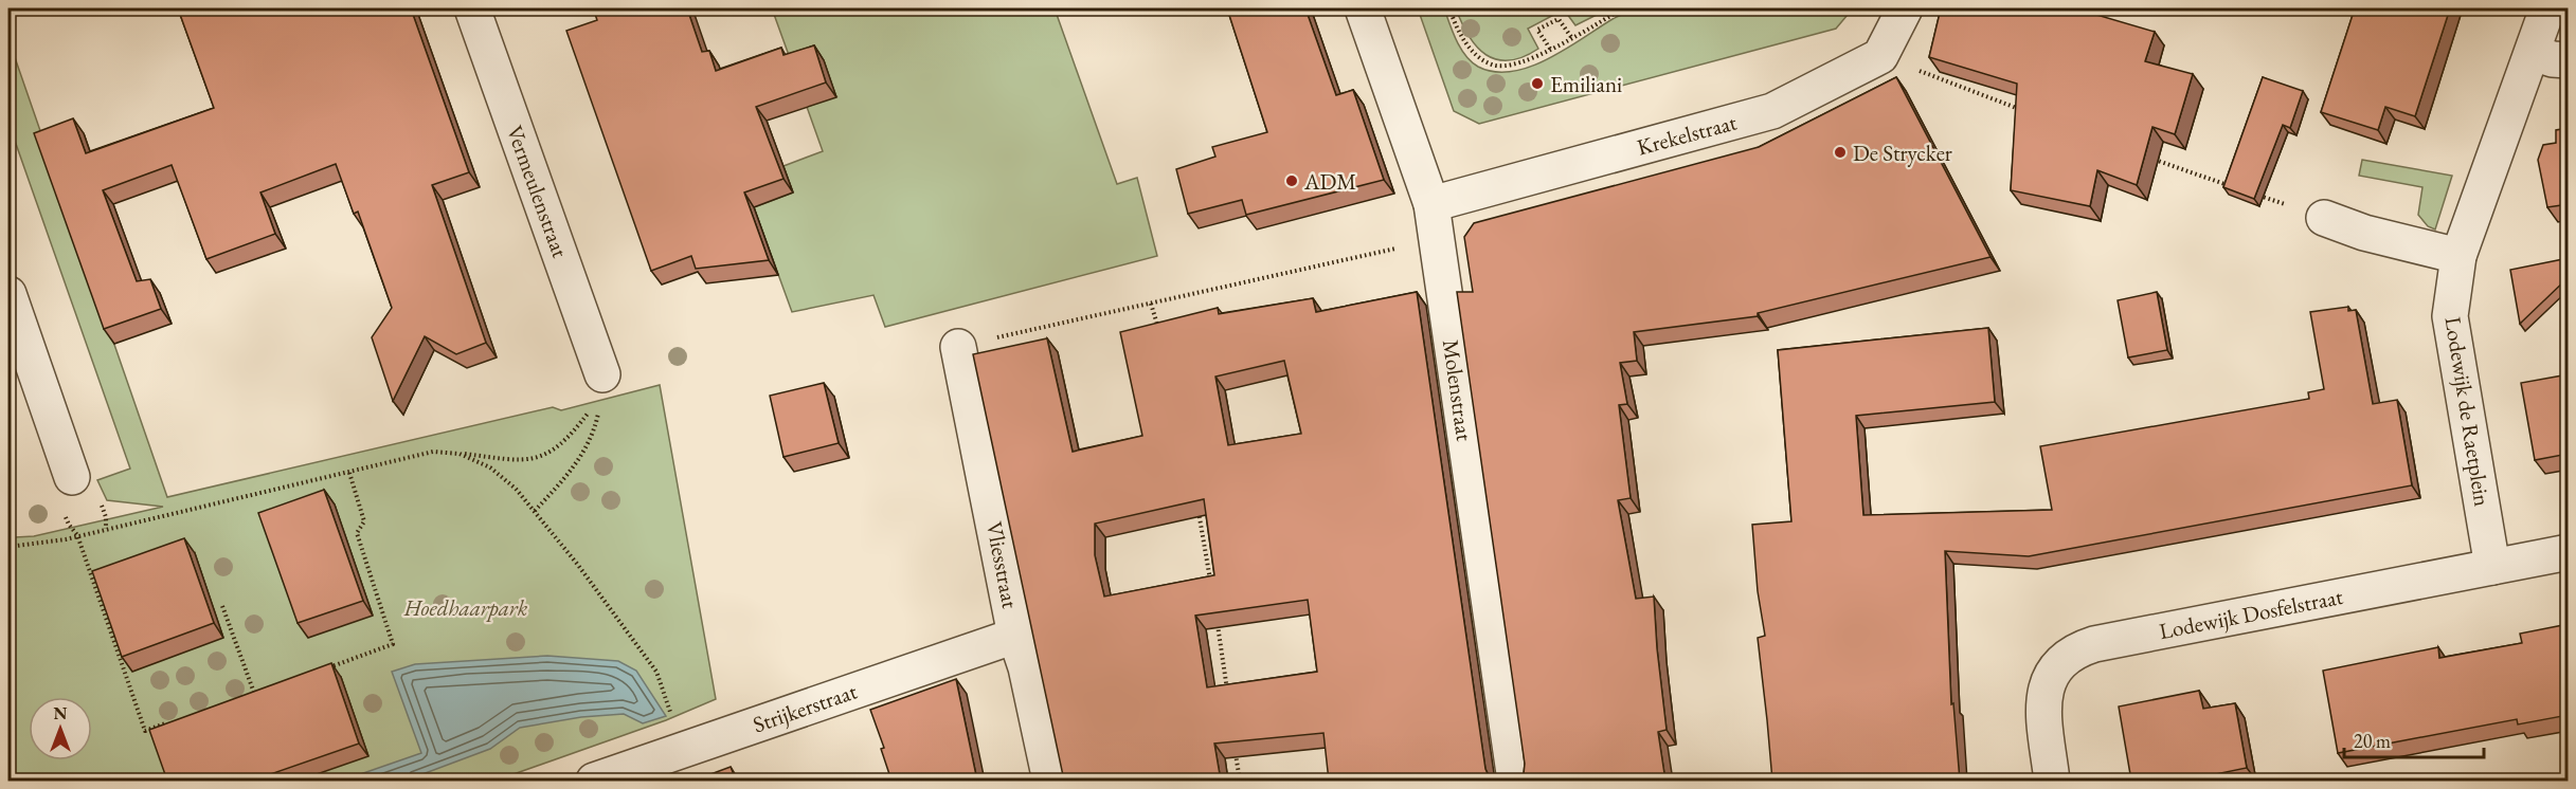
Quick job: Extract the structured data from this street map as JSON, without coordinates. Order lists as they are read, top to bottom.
{
  "streets": {
    "street": [
      "Krekelstraat",
      "Vermeulenstraat",
      "Molenstraat",
      "Lodewijk de Raetplein",
      "Vliesstraat",
      "Lodewijk Dosfelstraat",
      "Strijkerstraat"
    ]
  },
  "crossings": [
    ["Krekelstraat", "Molenstraat"],
    ["Lodewijk de Raetplein", "Lodewijk Dosfelstraat"],
    ["Vliesstraat", "Strijkerstraat"]
  ],
  "parks": ["Hoedhaarpark"],
  "places": ["Emiliani", "De Strycker", "ADM"],
  "scale_bar": "20 m",
  "north": "top"
}
